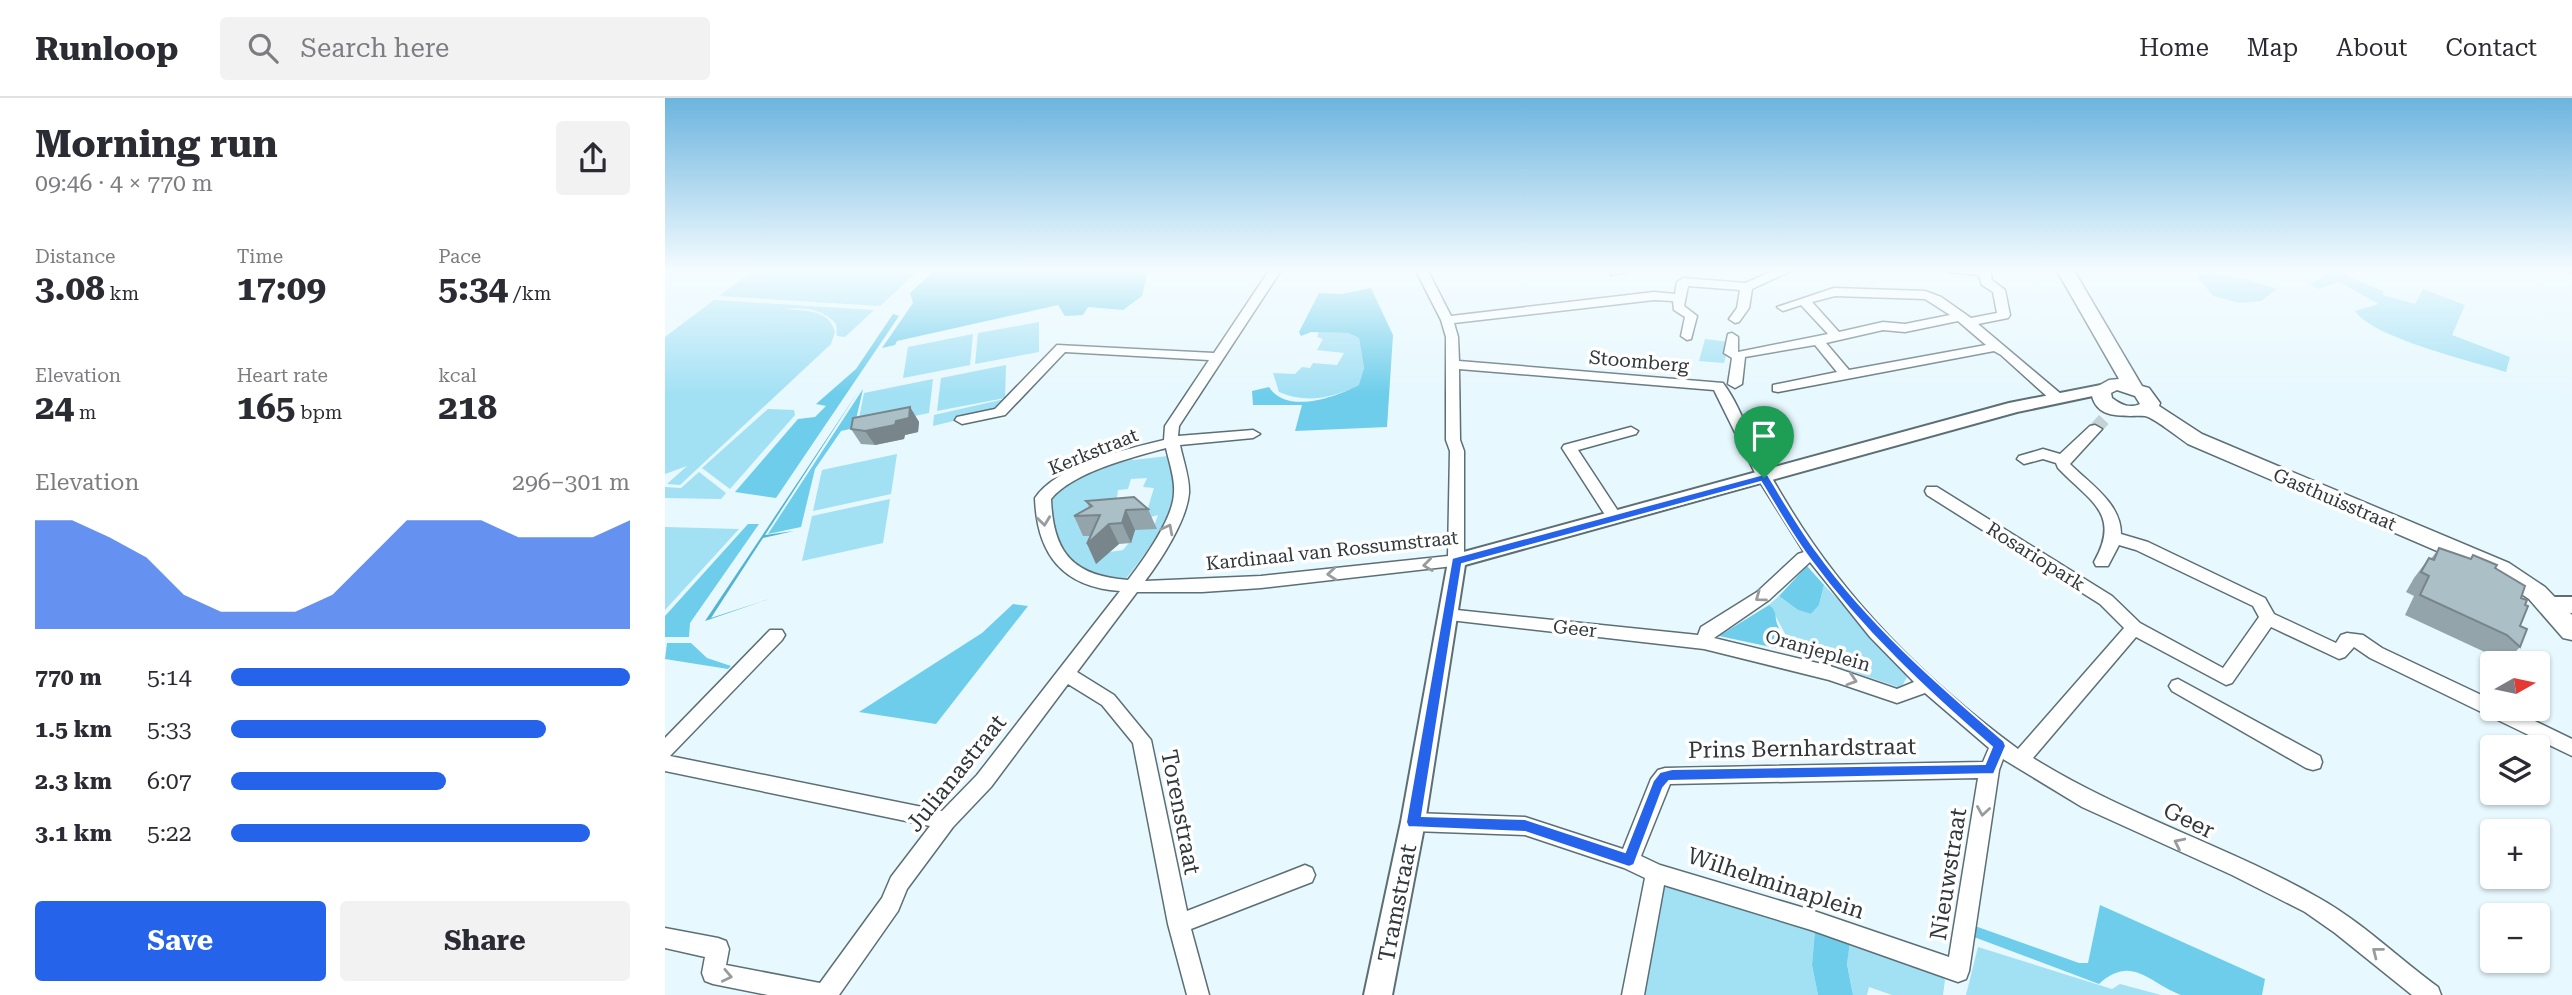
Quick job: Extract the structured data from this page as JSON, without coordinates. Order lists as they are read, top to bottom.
{
  "streets": {
    "main road": ["Gasthuisstraat"],
    "street": [
      "Stoomberg",
      "Kerkstraat",
      "Kardinaal van Rossumstraat",
      "Rosariopark",
      "Geer",
      "Oranjeplein",
      "Prins Bernhardstraat",
      "Julianastraat",
      "Torenstraat",
      "Nieuwstraat",
      "Wilhelminaplein",
      "Tramstraat"
    ]
  },
  "crossings": [
    ["Stoomberg", "Kardinaal van Rossumstraat"],
    ["Stoomberg", "Oranjeplein"],
    ["Kerkstraat", "Kardinaal van Rossumstraat"],
    ["Kerkstraat", "Julianastraat"],
    ["Kardinaal van Rossumstraat", "Oranjeplein"],
    ["Kardinaal van Rossumstraat", "Julianastraat"],
    ["Kardinaal van Rossumstraat", "Tramstraat"],
    ["Geer", "Oranjeplein"],
    ["Geer", "Nieuwstraat"],
    ["Geer", "Tramstraat"],
    ["Prins Bernhardstraat", "Nieuwstraat"],
    ["Julianastraat", "Torenstraat"],
    ["Nieuwstraat", "Wilhelminaplein"]
  ],
  "one_way": ["Nieuwstraat"],
  "north": "right",
  "page": {
    "header": "Runloop",
    "search": "Search here",
    "nav": [
      "Home",
      "Map",
      "About",
      "Contact"
    ],
    "heading": ["Morning run", "09:46 · 4 × 770 m"],
    "stats": [
      ["Distance", "3.08 km"],
      ["Time", "17:09"],
      ["Pace", "5:34 /km"],
      ["Elevation", "24 m"],
      ["Heart rate", "165 bpm"],
      ["kcal", "218"]
    ],
    "chart": ["Elevation", "296–301 m"],
    "list": [
      {
        "name": "770 m",
        "note": "5:14"
      },
      {
        "name": "1.5 km",
        "note": "5:33"
      },
      {
        "name": "2.3 km",
        "note": "6:07"
      },
      {
        "name": "3.1 km",
        "note": "5:22"
      }
    ],
    "map_buttons": ["+", "−"],
    "buttons": ["Save", "Share"]
  }
}
